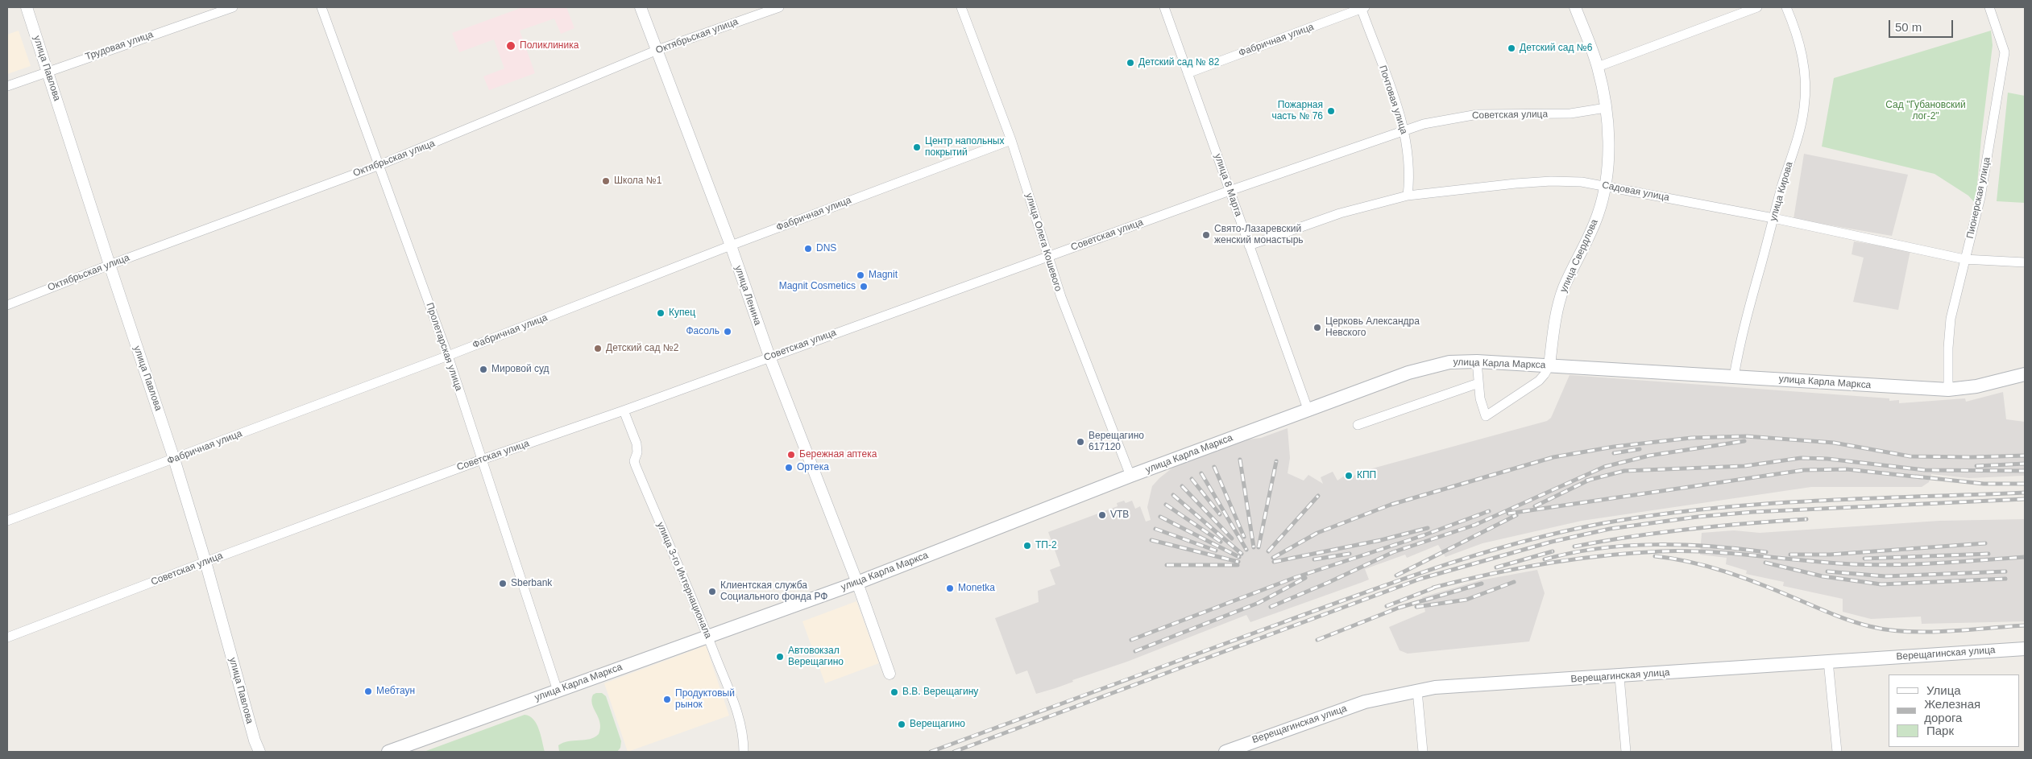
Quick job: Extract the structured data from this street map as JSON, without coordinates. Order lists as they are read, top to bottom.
{
  "streets": {
    "main road": ["улица Карла Маркса", "Верещагинская улица"],
    "street": [
      "Октябрьская улица",
      "Фабричная улица",
      "Трудовая улица",
      "улица Павлова",
      "Почтовая улица",
      "Советская улица",
      "улица 8 Марта",
      "Садовая улица",
      "улица Кирова",
      "Пионерская улица",
      "улица Олега Кошевого",
      "улица Свердлова",
      "улица Ленина",
      "Пролетарская улица",
      "улица 3-го Интернационала"
    ]
  },
  "crossings": [
    ["Октябрьская улица", "улица Павлова"],
    ["Октябрьская улица", "улица Ленина"],
    ["Октябрьская улица", "Пролетарская улица"],
    ["Фабричная улица", "улица Павлова"],
    ["Фабричная улица", "Почтовая улица"],
    ["Фабричная улица", "улица 8 Марта"],
    ["Фабричная улица", "улица Олега Кошевого"],
    ["Фабричная улица", "улица Ленина"],
    ["Фабричная улица", "Пролетарская улица"],
    ["Трудовая улица", "улица Павлова"],
    ["улица Павлова", "Советская улица"],
    ["Почтовая улица", "Советская улица"],
    ["Почтовая улица", "Садовая улица"],
    ["Советская улица", "улица 8 Марта"],
    ["Советская улица", "улица Олега Кошевого"],
    ["Советская улица", "улица Свердлова"],
    ["Советская улица", "улица Ленина"],
    ["Советская улица", "Пролетарская улица"],
    ["Советская улица", "улица 3-го Интернационала"],
    ["улица 8 Марта", "Садовая улица"],
    ["улица 8 Марта", "улица Карла Маркса"],
    ["Садовая улица", "улица Кирова"],
    ["Садовая улица", "Пионерская улица"],
    ["Садовая улица", "улица Свердлова"],
    ["улица Кирова", "улица Карла Маркса"],
    ["Пионерская улица", "улица Карла Маркса"],
    ["улица Олега Кошевого", "улица Карла Маркса"],
    ["улица Свердлова", "улица Карла Маркса"],
    ["улица Ленина", "улица Карла Маркса"],
    ["Пролетарская улица", "улица Карла Маркса"],
    ["улица Карла Маркса", "улица 3-го Интернационала"]
  ],
  "parks": ["Сад \"Губановский лог-2\""],
  "places": [
    "Поликлиника",
    "Детский сад №6",
    "Детский сад № 82",
    "Пожарная часть № 76",
    "Центр напольных покрытий",
    "Школа №1",
    "Свято-Лазаревский женский монастырь",
    "DNS",
    "Magnit",
    "Magnit Cosmetics",
    "Купец",
    "Церковь Александра Невского",
    "Фасоль",
    "Детский сад №2",
    "Мировой суд",
    "Верещагино 617120",
    "Бережная аптека",
    "Ортека",
    "КПП",
    "VTB",
    "ТП-2",
    "Sberbank",
    "Monetka",
    "Клиентская служба Социального фонда РФ",
    "Автовокзал Верещагино",
    "Мебтаун",
    "В.В. Верещагину",
    "Продуктовый рынок",
    "Верещагино"
  ],
  "legend": ["Улица", "Железная дорога", "Парк"],
  "scale_bar": "50 m"
}
